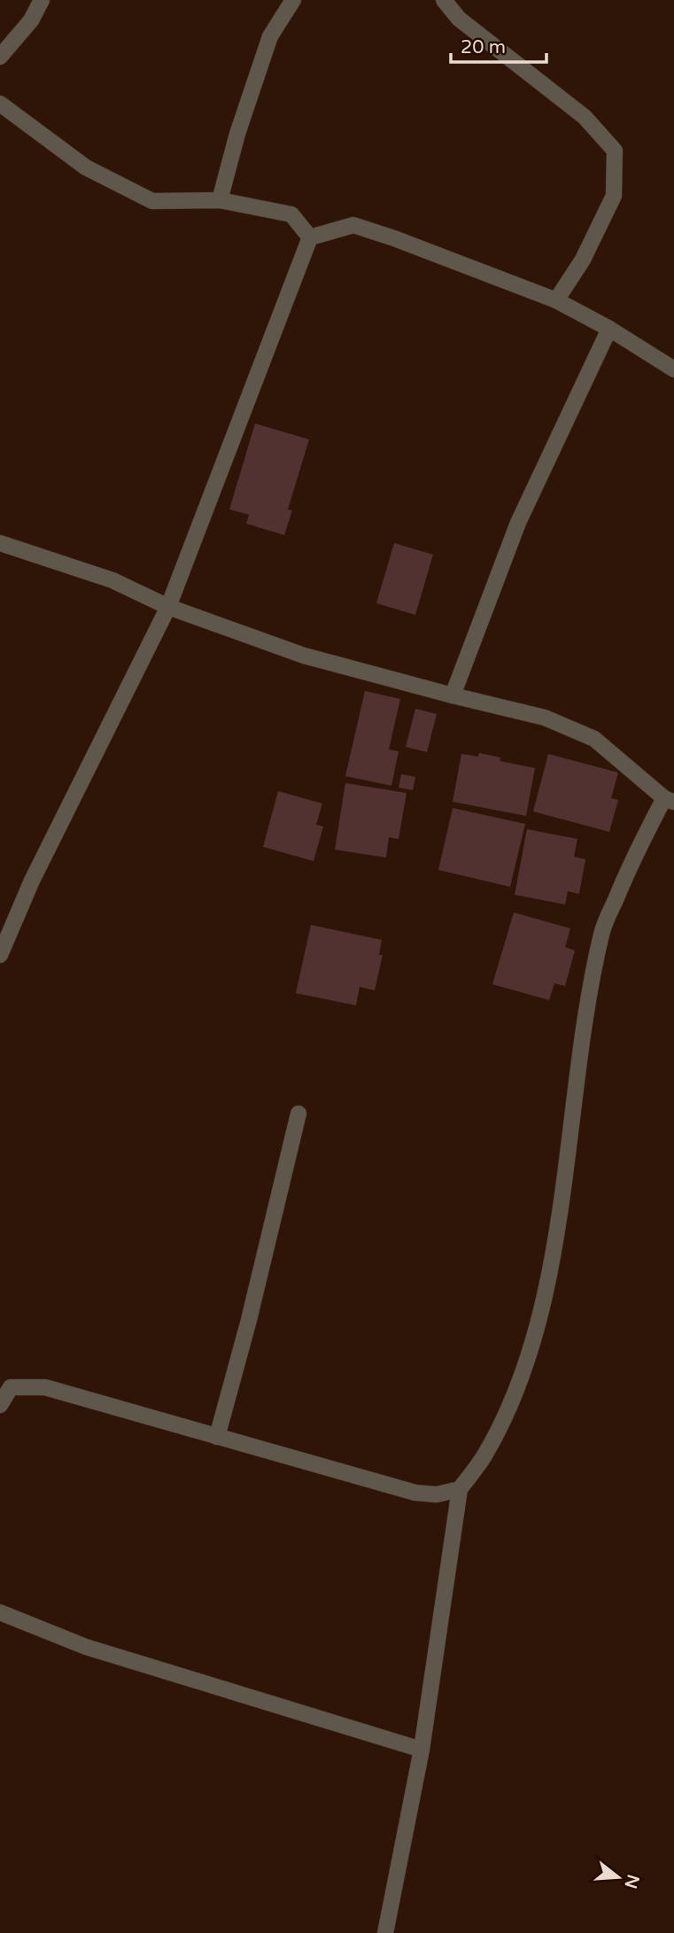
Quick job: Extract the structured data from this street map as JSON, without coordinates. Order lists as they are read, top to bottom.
{
  "scale_bar": "20 m",
  "north": "right"
}
